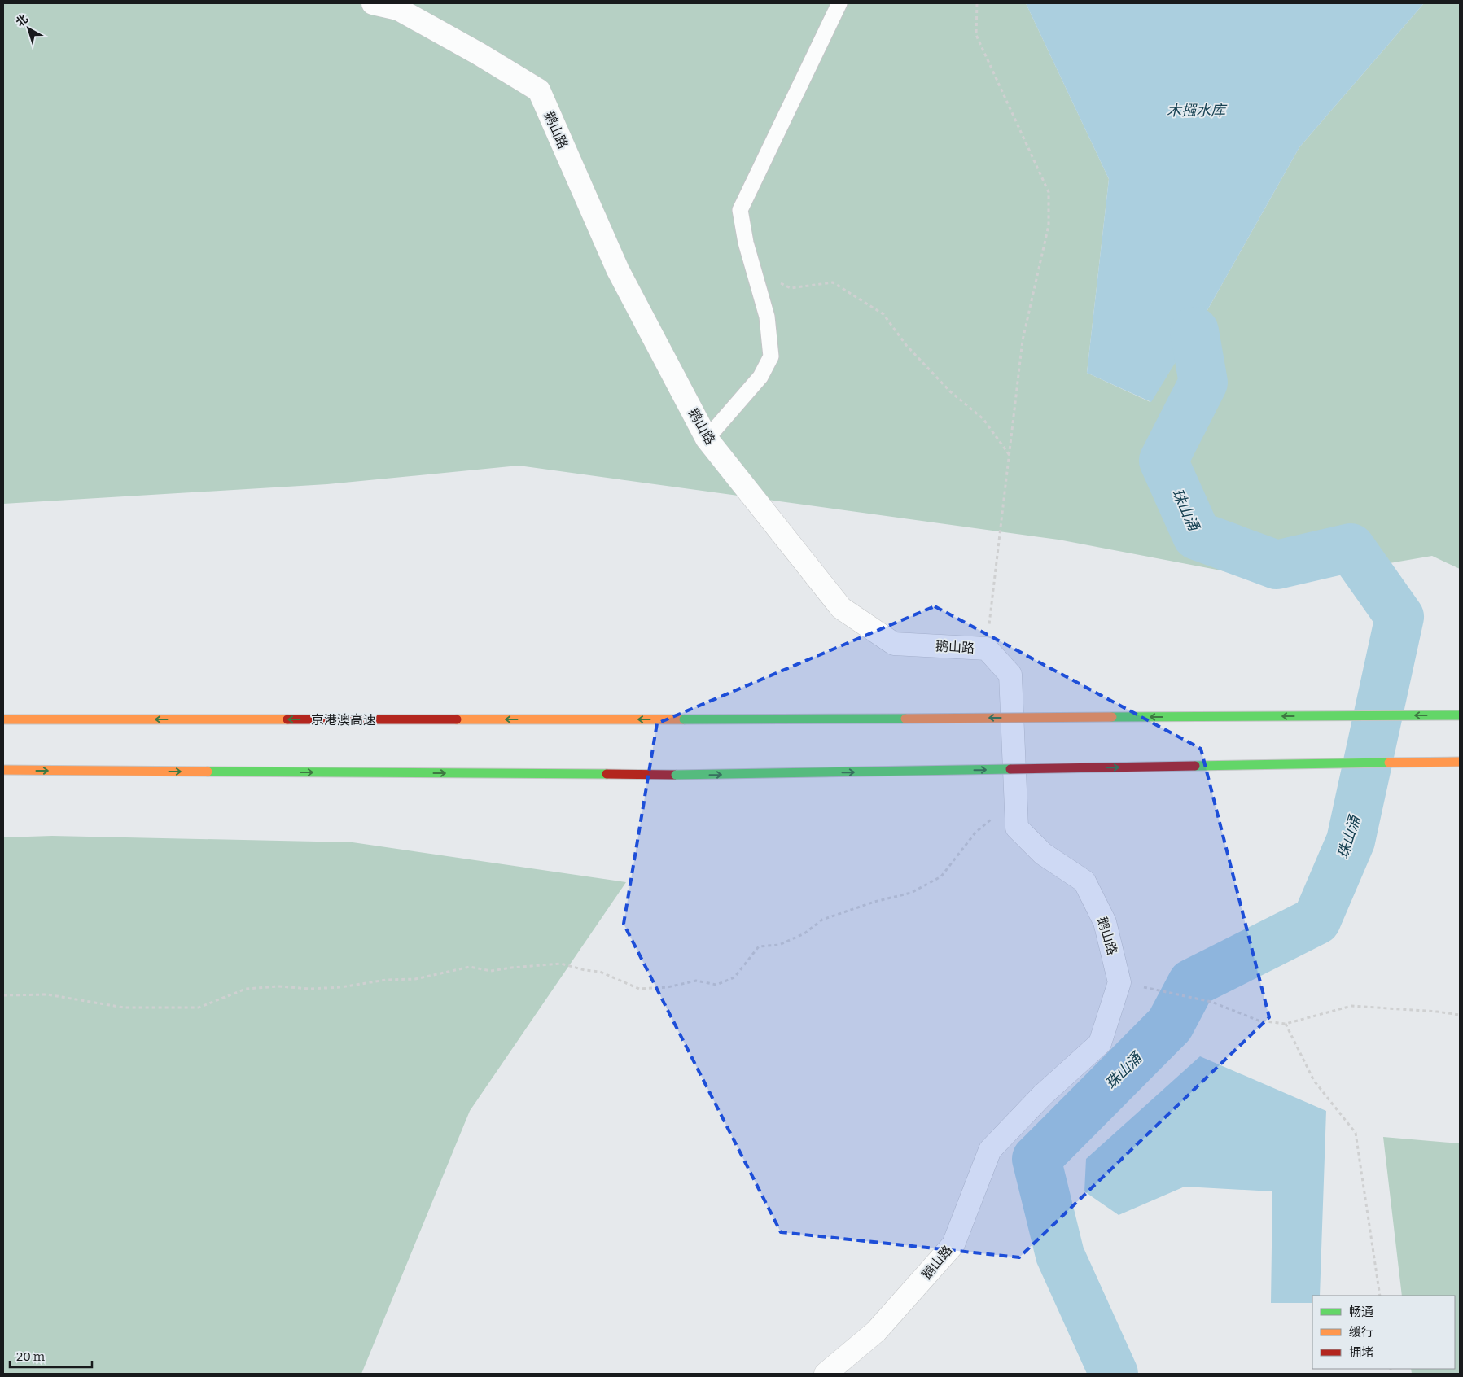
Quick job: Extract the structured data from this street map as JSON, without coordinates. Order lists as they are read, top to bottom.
{
  "streets": {
    "highway": ["京港澳高速"],
    "street": ["鹅山路"]
  },
  "water": ["木摾水库", "珠山涌"],
  "legend": ["畅通", "缓行", "拥堵"],
  "scale_bar": "20 m",
  "north": "top left"
}
